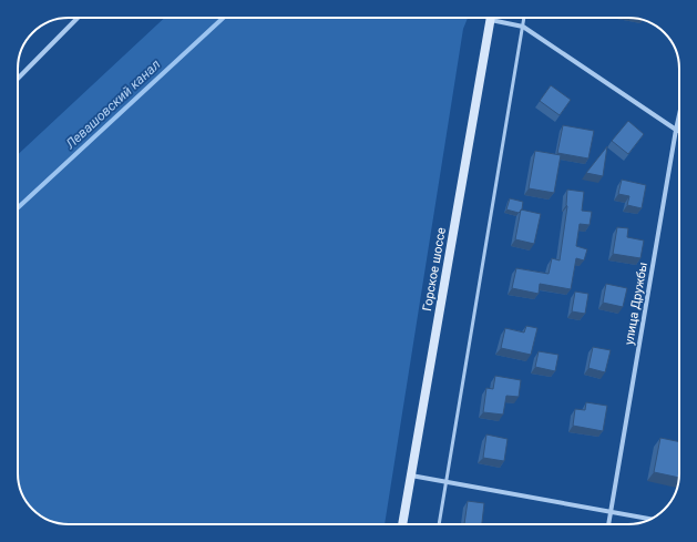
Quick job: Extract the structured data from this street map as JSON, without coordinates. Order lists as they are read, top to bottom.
{
  "streets": {
    "main road": ["Горское шоссе"],
    "street": ["улица Дружбы"]
  },
  "water": ["Левашовский канал"]
}
